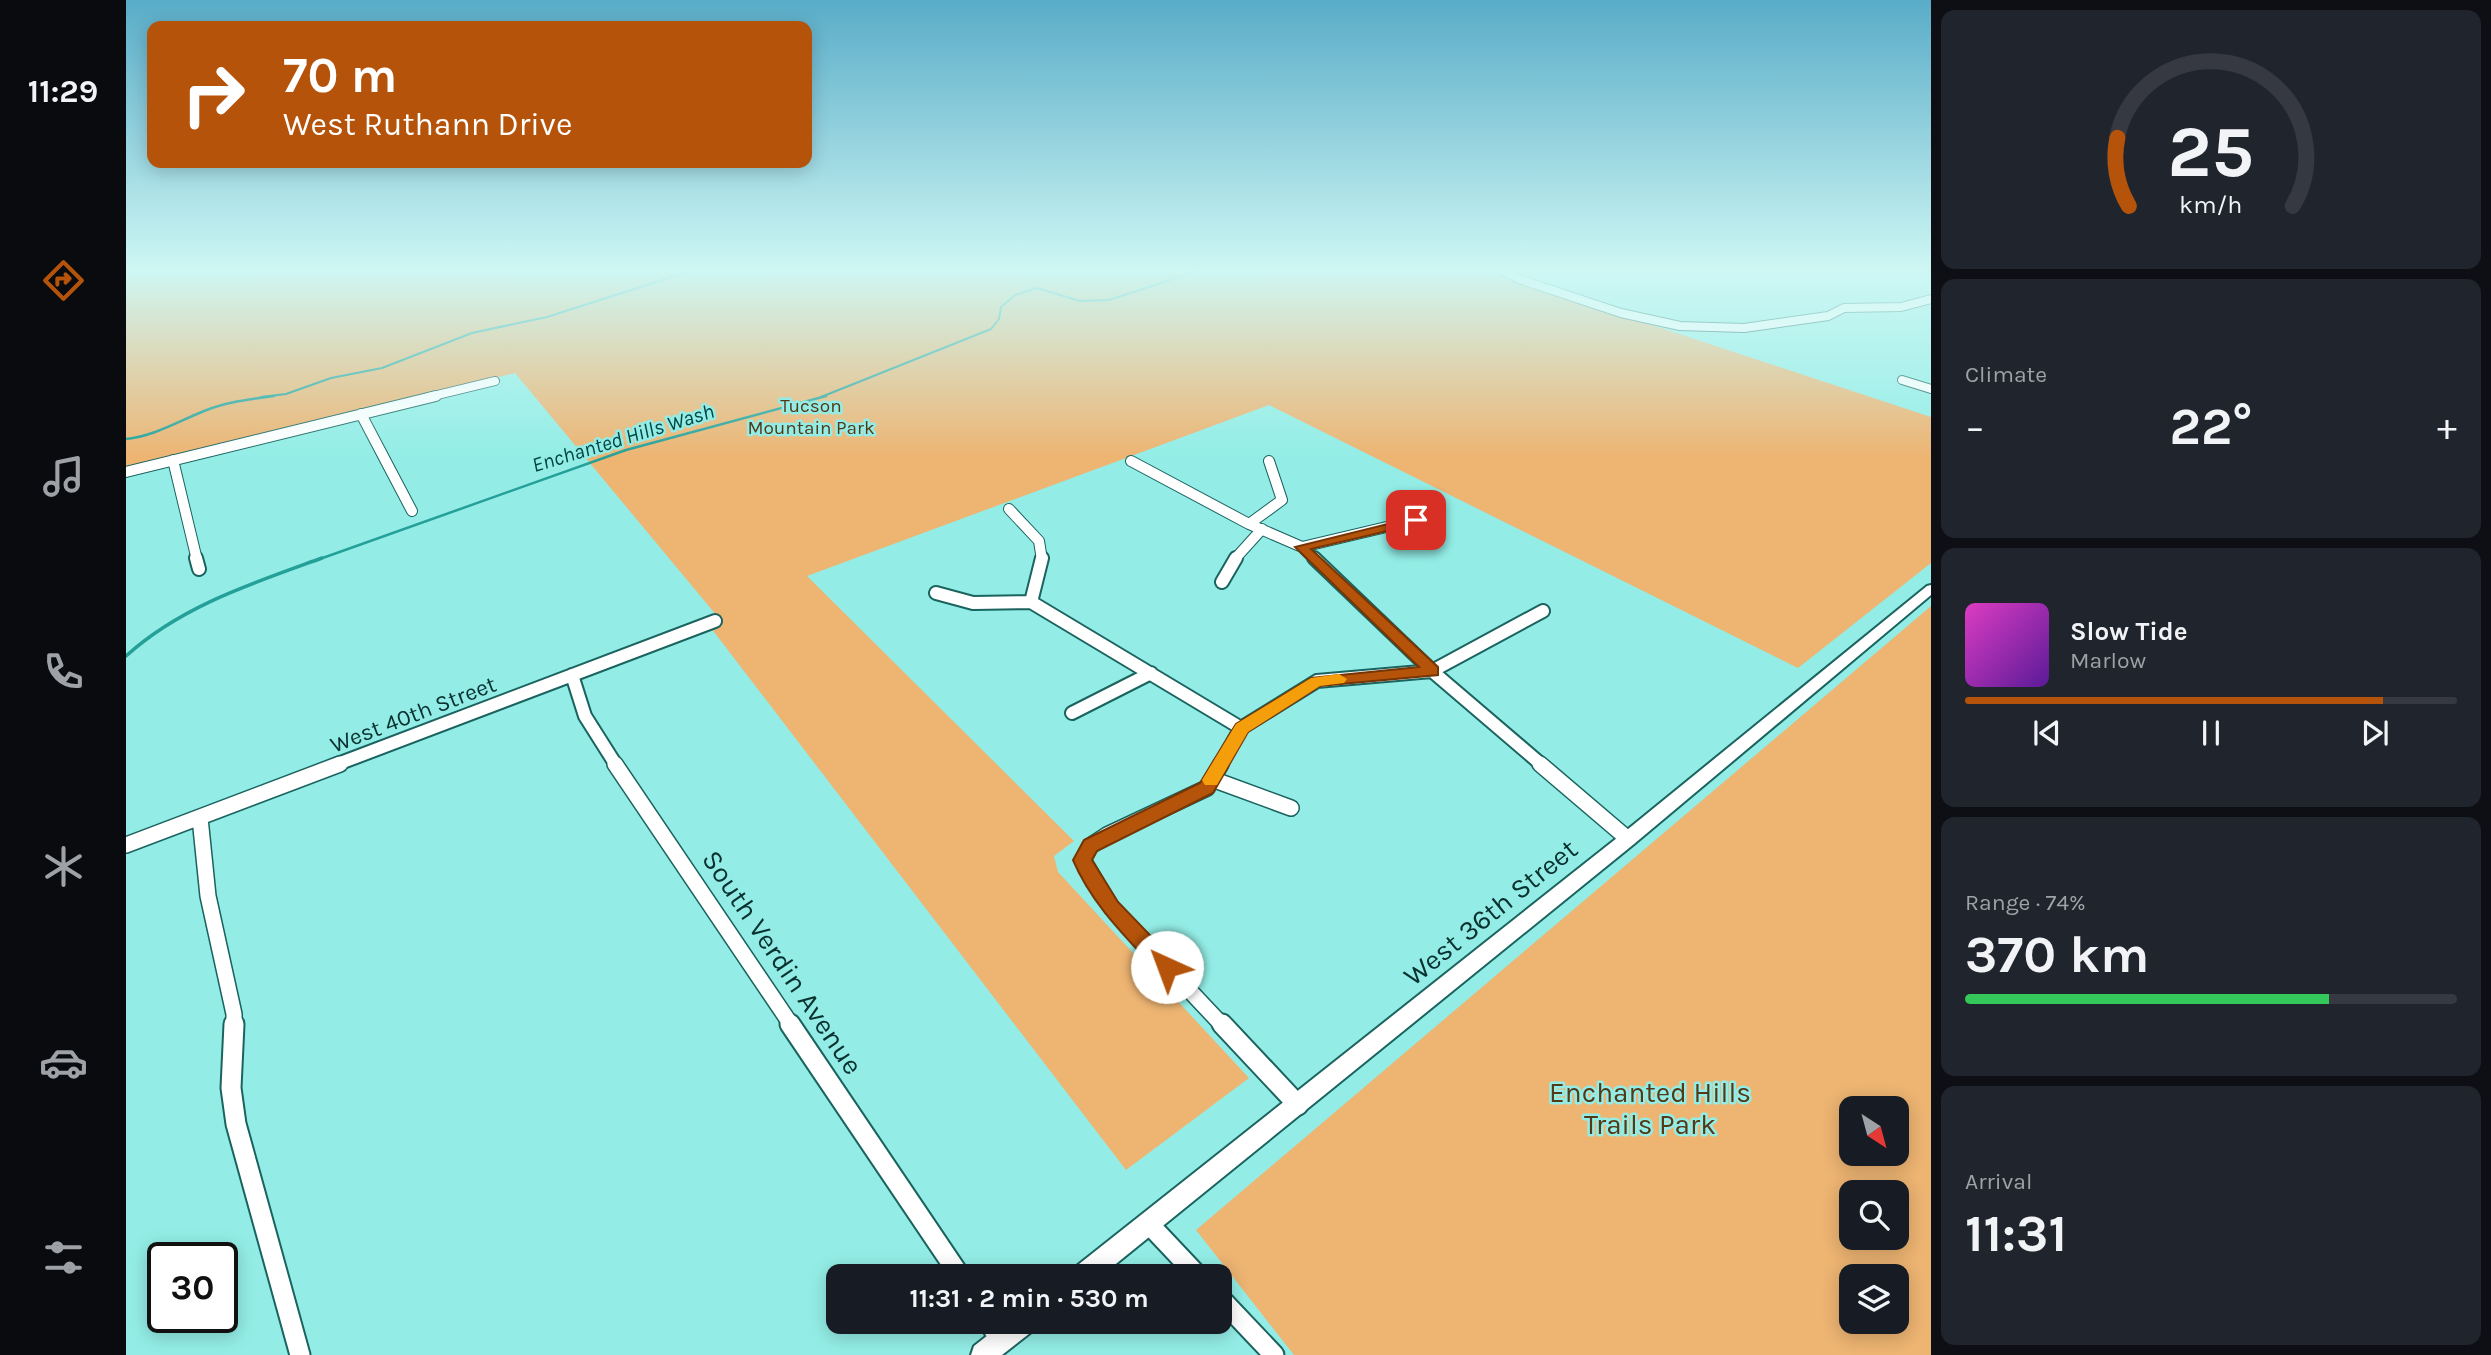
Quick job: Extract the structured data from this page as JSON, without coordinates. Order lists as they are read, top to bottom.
{
  "streets": {
    "street": ["West 40th Street", "West 36th Street", "South Verdin Avenue"]
  },
  "crossings": [
    ["West 40th Street", "South Verdin Avenue"]
  ],
  "water": ["Enchanted Hills Wash"],
  "parks": ["Tucson Mountain Park", "Enchanted Hills Trails Park"],
  "north": "bottom right",
  "page": {
    "tabs": "11:29",
    "turn": ["70 m", "West Ruthann Drive"],
    "tile": [
      "Climate",
      ["Range · 74%", "370 km"],
      ["Arrival", "11:31"]
    ],
    "heat": ["−", "22°", "+"],
    "song": ["Slow Tide", "Marlow"],
    "limit": "30",
    "trip": "11:31 · 2 min · 530 m",
    "gauge": ["25", "km/h"]
  }
}
